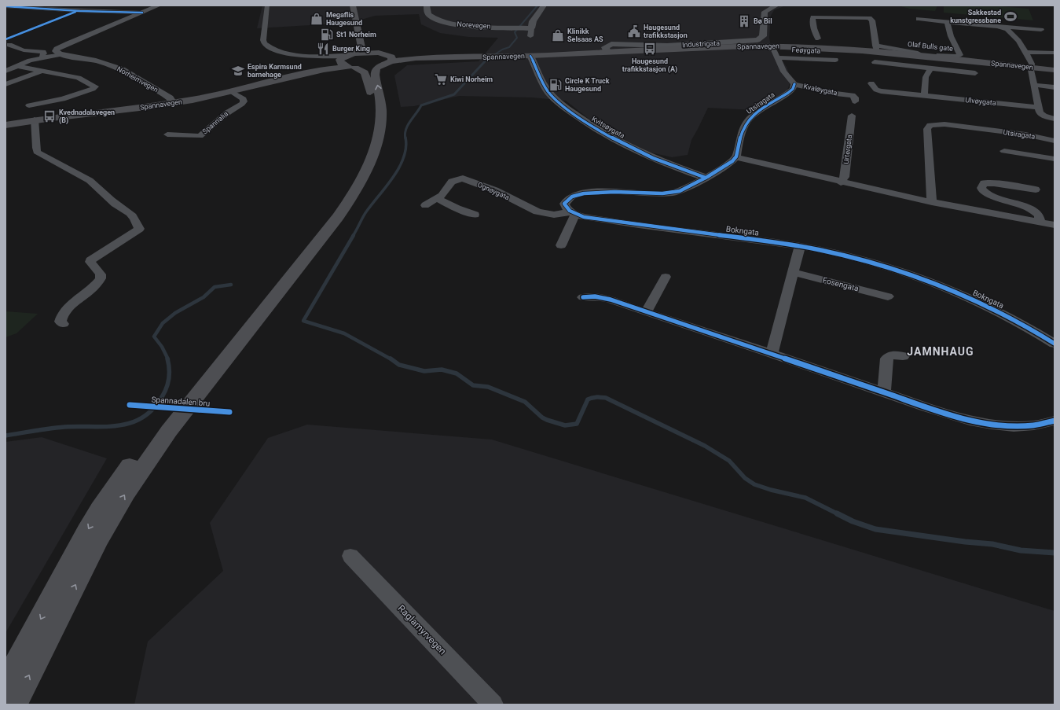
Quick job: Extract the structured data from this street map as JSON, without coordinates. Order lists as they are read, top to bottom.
{
  "streets": {
    "main road": ["Spannavegen"],
    "street": [
      "Norevegen",
      "Industrigata",
      "Olaf Bulls gate",
      "Feøygata",
      "Norheimvegen",
      "Kvaløygata",
      "Ulvøygata",
      "Utsiragata",
      "Spannalia",
      "Kvitsøygata",
      "Urtergata",
      "Ognøygata",
      "Bokngata",
      "Fosengata",
      "Raglamyrvegen"
    ],
    "cycle path": ["Spannadalen bru"]
  },
  "crossings": [
    ["Industrigata", "Spannavegen"],
    ["Spannavegen", "Olaf Bulls gate"],
    ["Spannavegen", "Norheimvegen"],
    ["Spannavegen", "Kvaløygata"],
    ["Spannavegen", "Spannalia"],
    ["Spannavegen", "Kvitsøygata"],
    ["Feøygata", "Kvaløygata"],
    ["Kvaløygata", "Utsiragata"],
    ["Ognøygata", "Bokngata"]
  ],
  "districts": ["JAMNHAUG"],
  "places": {
    "sports": ["Sakkestad kunstgressbane"],
    "shop": ["Megaflis Haugesund", "Klinikk Selsaas AS"],
    "building": ["Bø Bil"],
    "public building": ["Haugesund trafikkstasjon"],
    "fuel station": ["St1 Norheim", "Circle K Truck Haugesund"],
    "restaurant": ["Burger King"],
    "bus stop": ["Haugesund trafikkstasjon (A)", "Kvednadalsvegen (B)"],
    "school or university": ["Espira Karmsund barnehage"],
    "supermarket": ["Kiwi Norheim"]
  }
}
